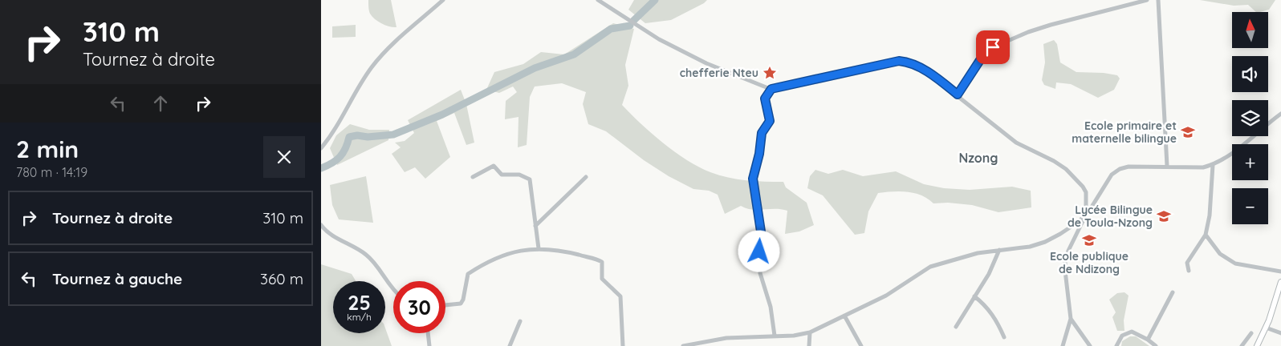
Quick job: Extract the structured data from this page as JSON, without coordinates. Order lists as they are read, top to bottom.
{
  "districts": ["Nzong"],
  "places": {
    "place": ["chefferie Nteu"],
    "school or university": ["Ecole primaire et maternelle bilingue", "Lycée Bilingue de Toula-Nzong", "Ecole publique de Ndizong"]
  },
  "north": "top",
  "page": {
    "turn": ["310 m", "Tournez à droite"],
    "map_buttons": ["+", "−"],
    "heading": ["2 min", "780 m · 14:19"],
    "list": [
      {
        "name": "Tournez à droite",
        "value": "310 m"
      },
      {
        "name": "Tournez à gauche",
        "value": "360 m"
      }
    ],
    "speed": "25 km/h",
    "limit": "30"
  }
}
